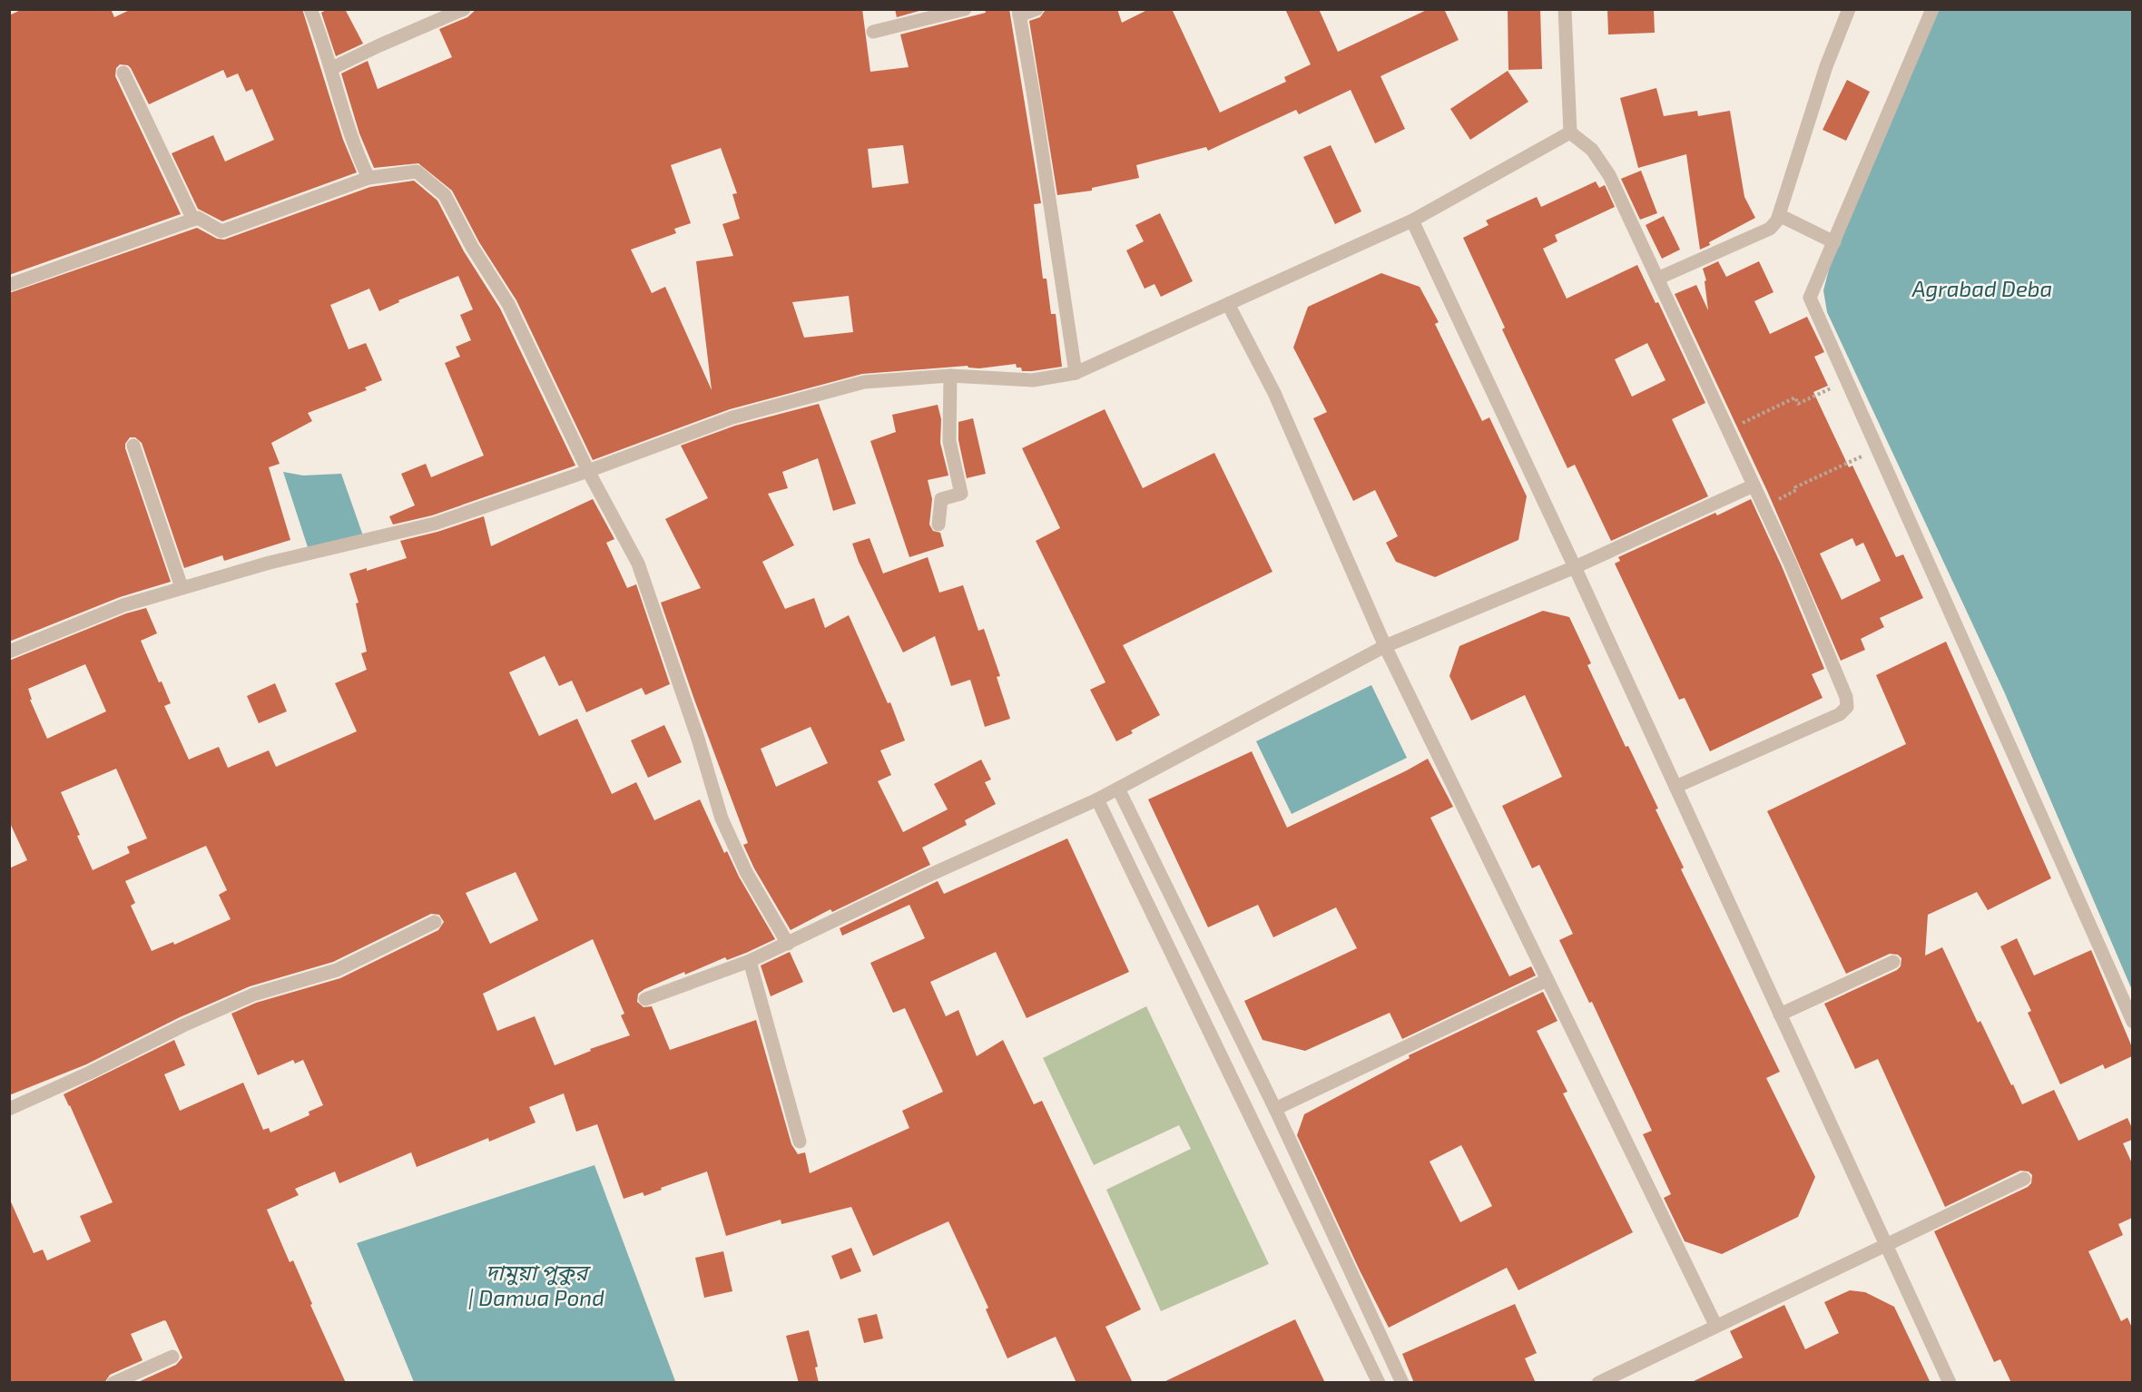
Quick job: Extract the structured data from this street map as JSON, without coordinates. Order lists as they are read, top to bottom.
{
  "water": ["Agrabad Deba", "দামুয়া পুকুর | Damua Pond"]
}
